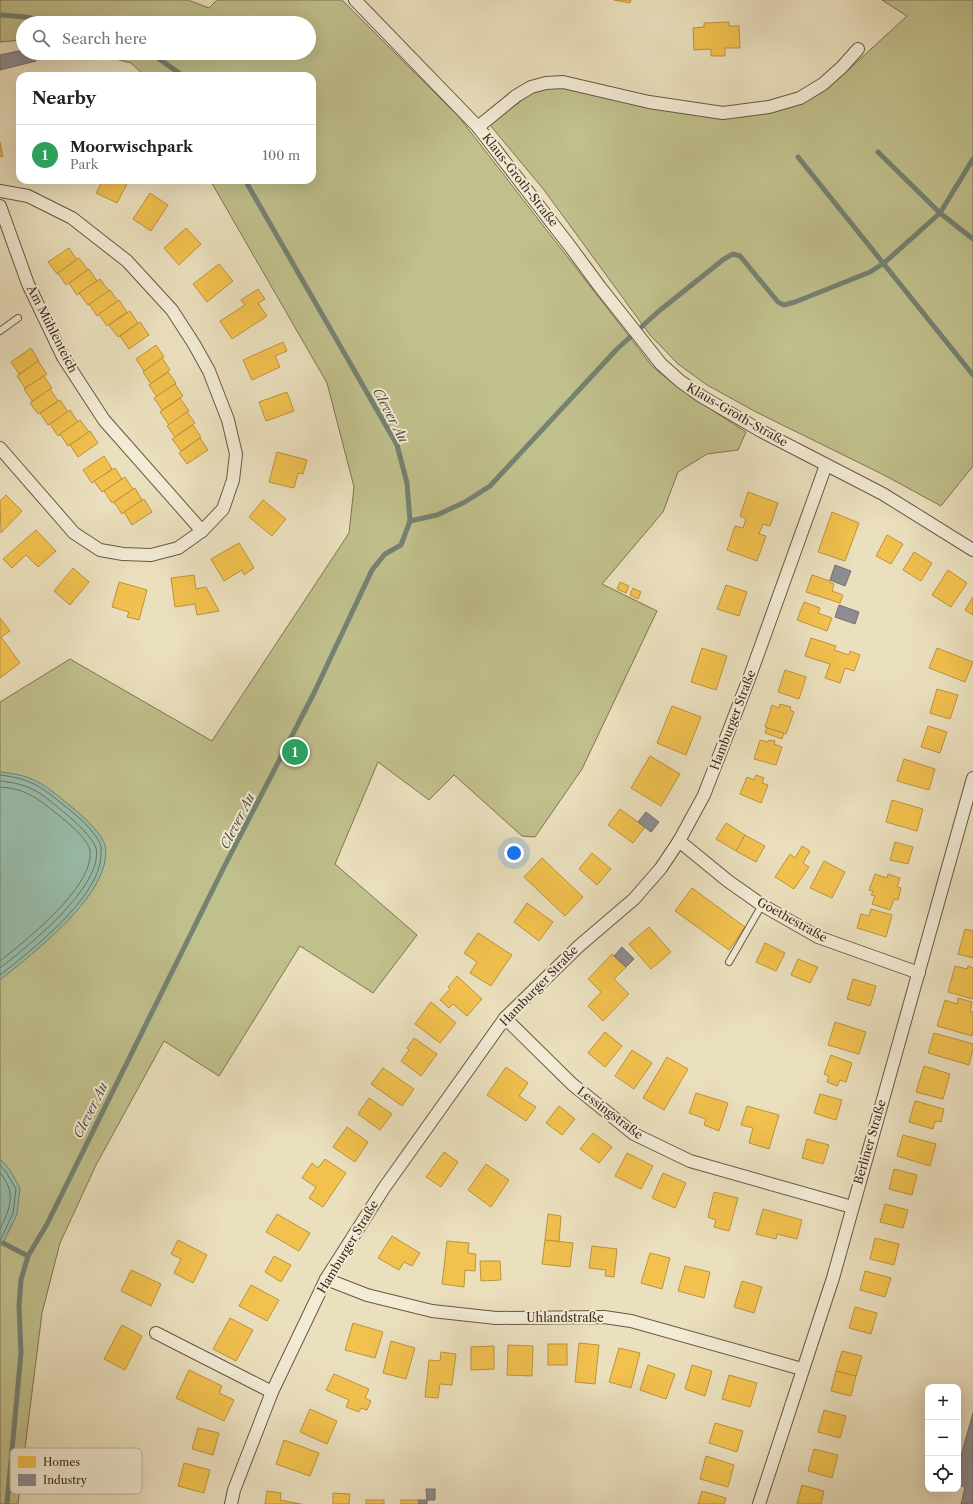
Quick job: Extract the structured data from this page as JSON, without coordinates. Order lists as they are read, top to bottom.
{
  "streets": {
    "street": [
      "Klaus-Groth-Straße",
      "Am Mühlenteich",
      "Hamburger Straße",
      "Goethestraße",
      "Lessingstraße",
      "Berliner Straße",
      "Uhlandstraße"
    ]
  },
  "crossings": [
    ["Klaus-Groth-Straße", "Hamburger Straße"],
    ["Hamburger Straße", "Goethestraße"],
    ["Hamburger Straße", "Lessingstraße"],
    ["Hamburger Straße", "Uhlandstraße"],
    ["Goethestraße", "Berliner Straße"],
    ["Lessingstraße", "Berliner Straße"],
    ["Berliner Straße", "Uhlandstraße"]
  ],
  "water": ["Clever Au"],
  "legend": ["Homes", "Industry"],
  "page": {
    "search": "Search here",
    "heading": "Nearby",
    "list": [
      {
        "mark": "1",
        "name": "Moorwischpark",
        "note": "Park",
        "value": "100 m"
      }
    ],
    "pins": "1",
    "map_buttons": ["+", "−"]
  }
}
